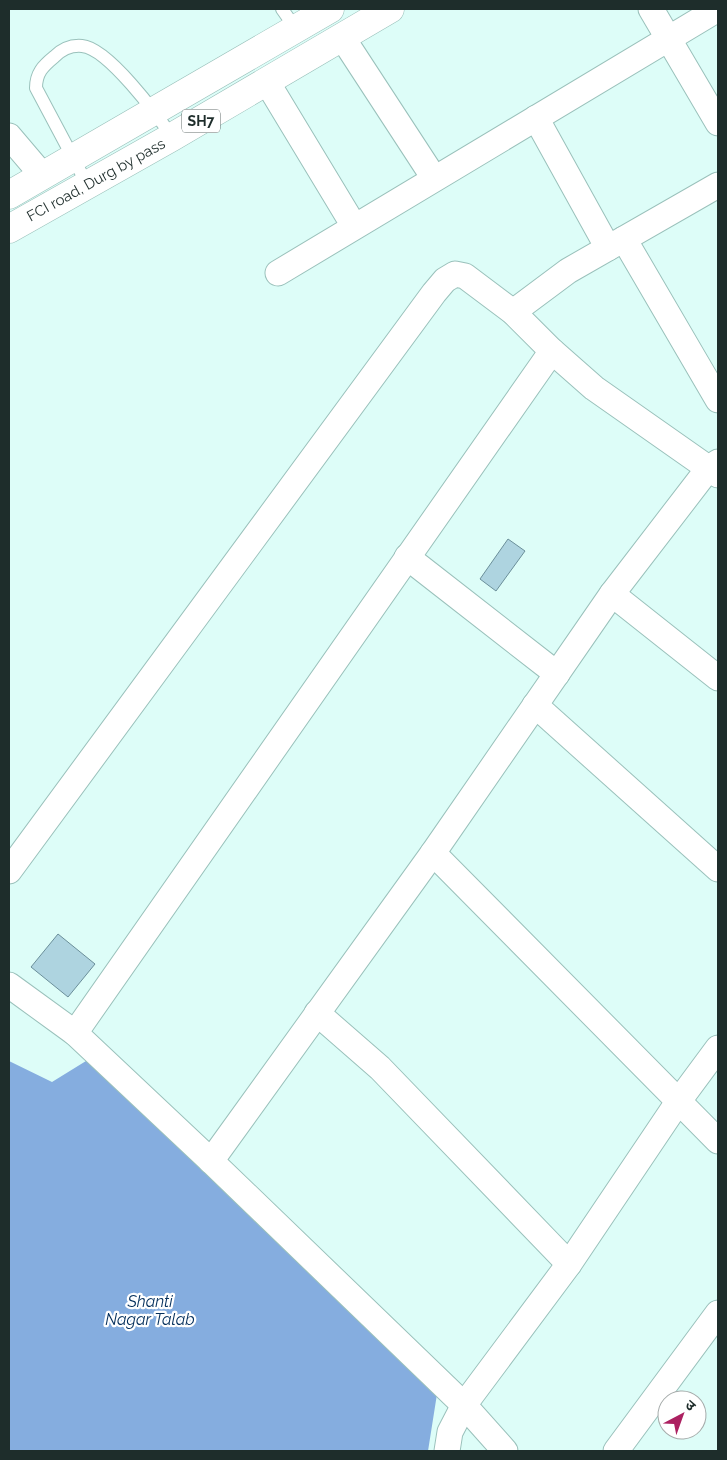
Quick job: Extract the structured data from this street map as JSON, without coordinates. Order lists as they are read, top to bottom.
{
  "streets": {
    "main road": ["SH7", "FCI road, Durg by pass"]
  },
  "water": ["Shanti Nagar Talab"],
  "north": "top right"
}
